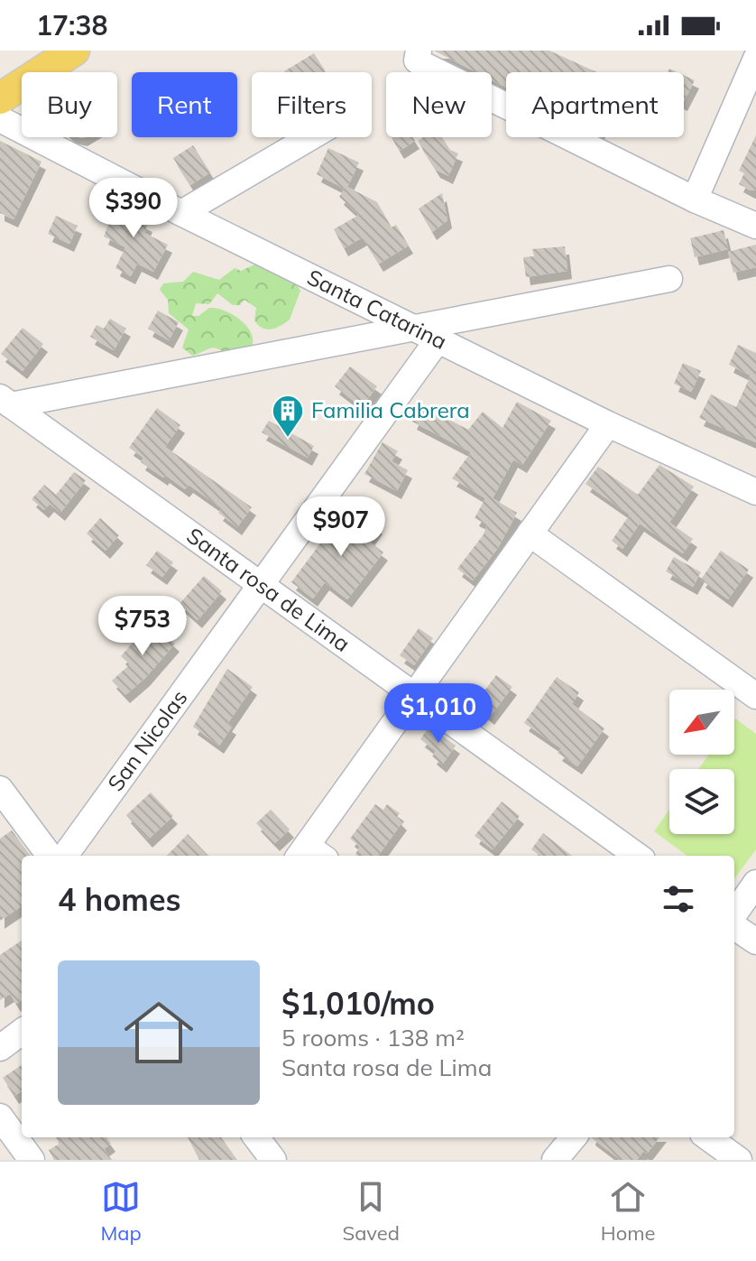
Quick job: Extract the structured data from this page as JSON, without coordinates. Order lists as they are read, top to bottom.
{
  "streets": {
    "street": ["Santa Catarina", "Santa rosa de Lima", "San Nicolas"]
  },
  "crossings": [
    ["Santa Catarina", "San Nicolas"],
    ["Santa rosa de Lima", "San Nicolas"]
  ],
  "places": {
    "building": ["Familia Cabrera"]
  },
  "north": "bottom left",
  "page": {
    "status": "17:38",
    "chip": [
      "Buy",
      "Rent",
      "Filters",
      "New",
      "Apartment"
    ],
    "price": [
      "$390",
      "$907",
      "$753",
      "$1,010"
    ],
    "heading": "4 homes",
    "list": [
      {
        "name": "$1,010/mo",
        "note": "5 rooms · 138 m² · Santa rosa de Lima"
      }
    ],
    "tabs": ["Map", "Saved", "Home"]
  }
}
